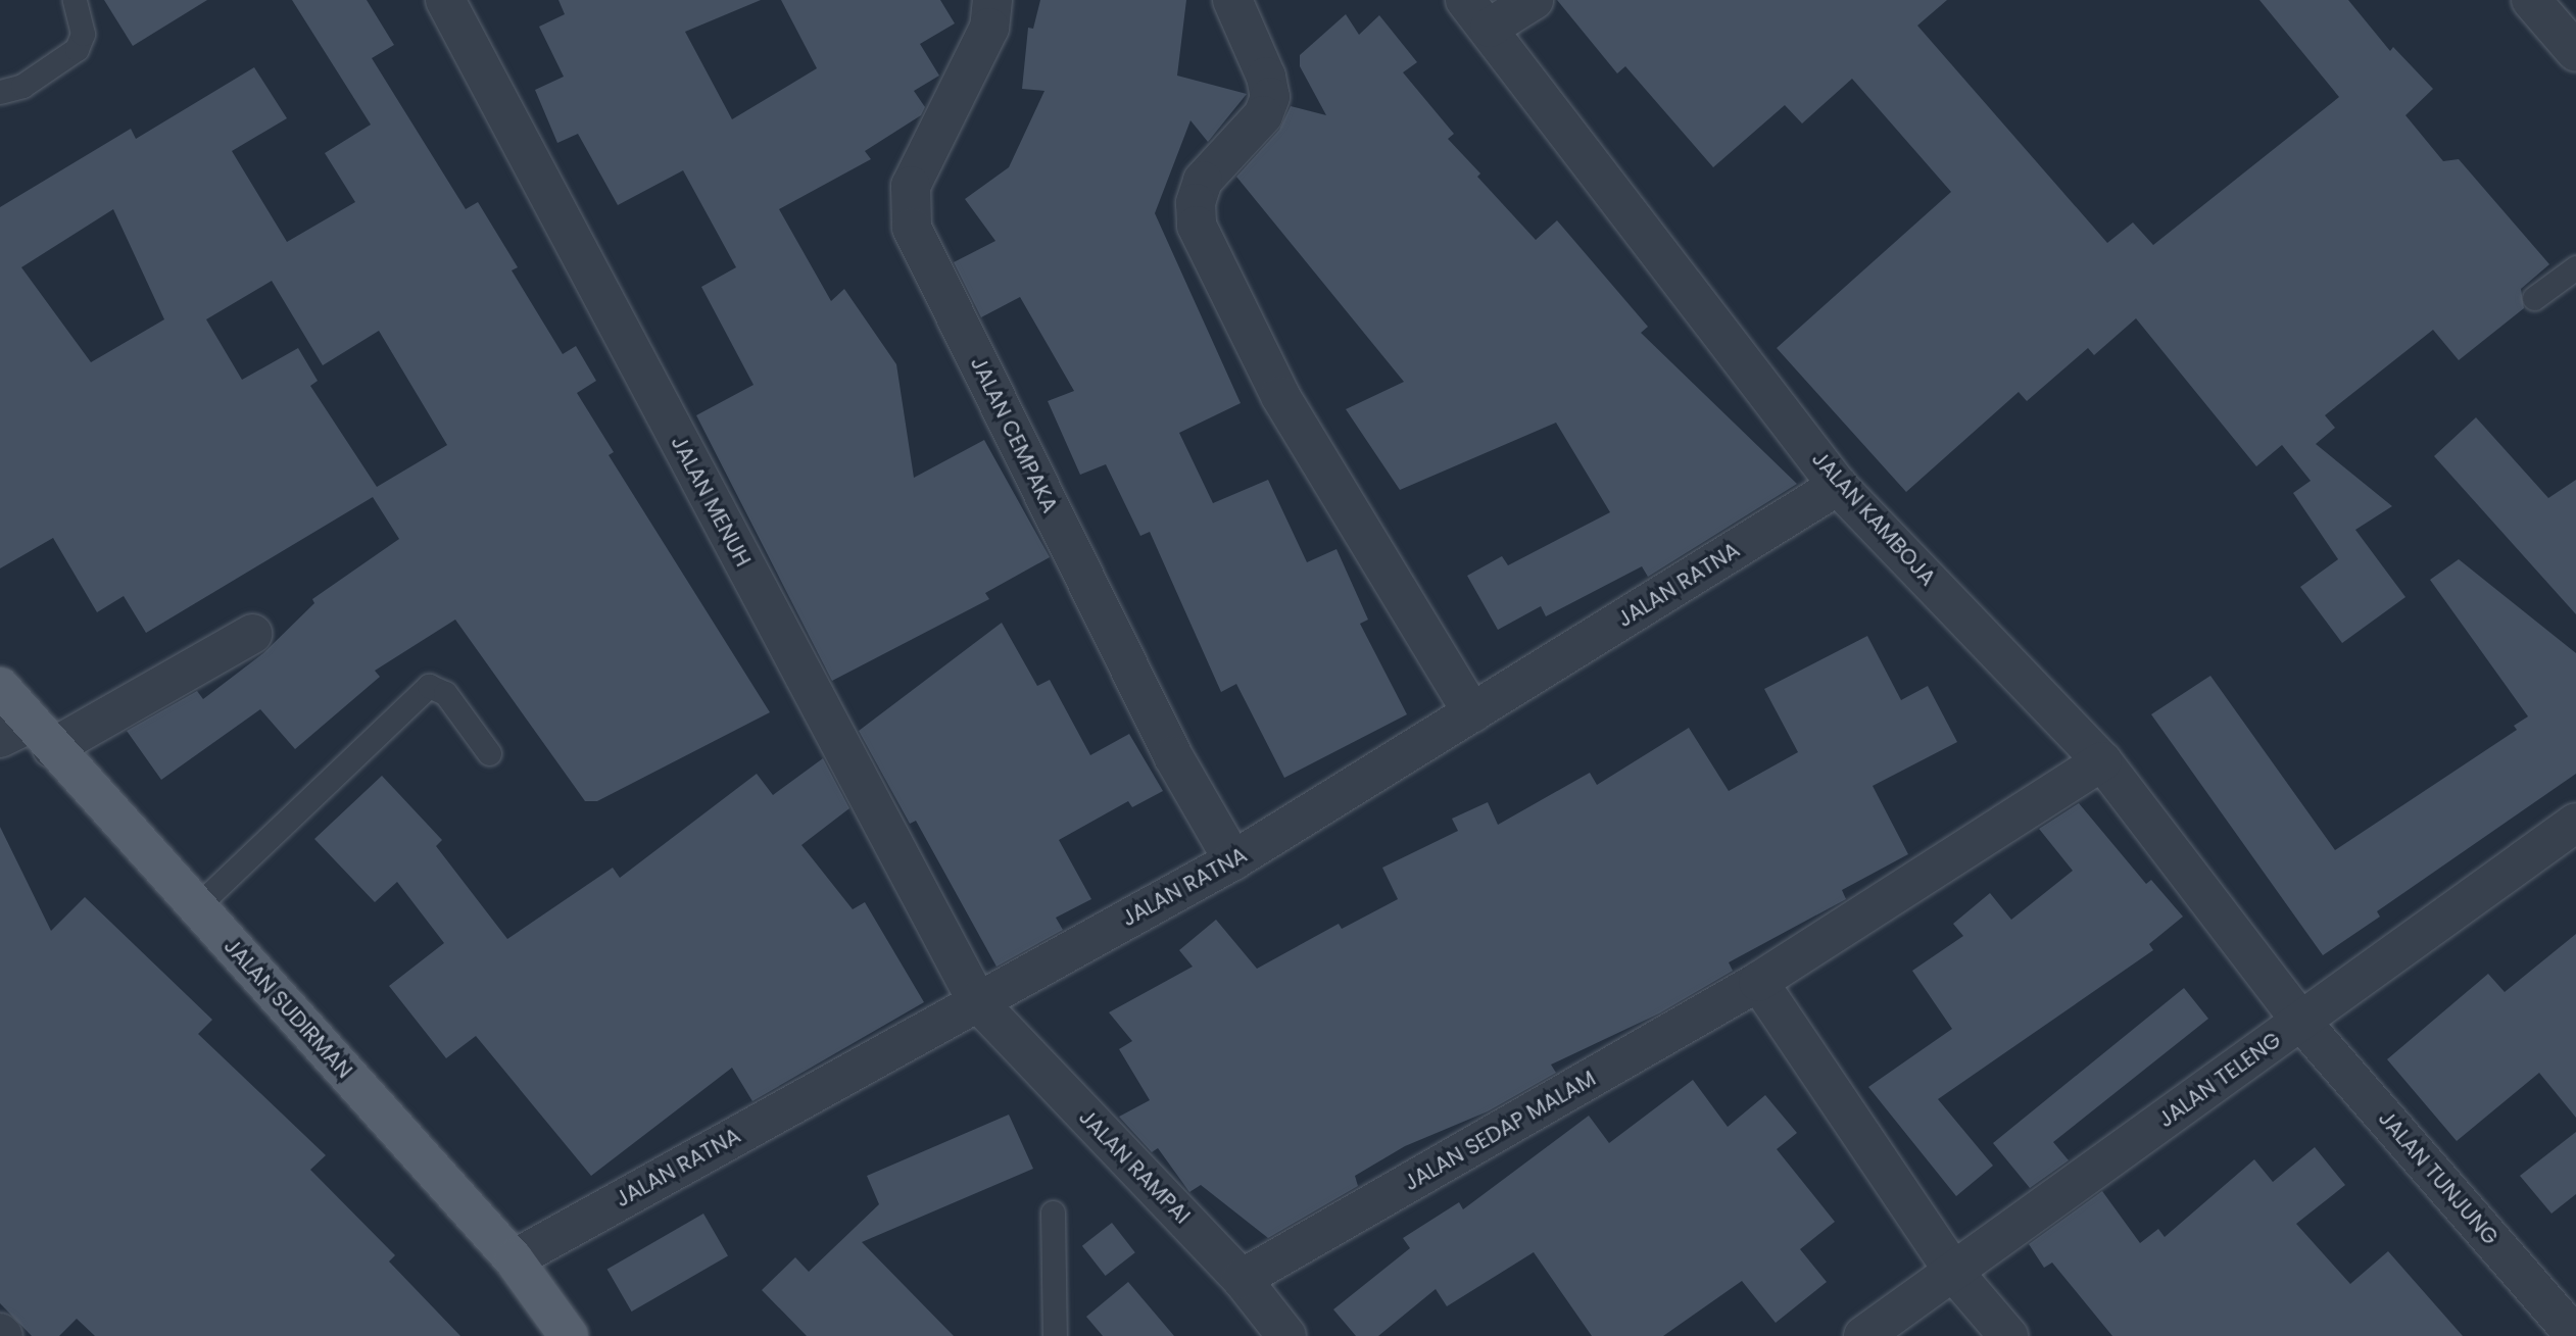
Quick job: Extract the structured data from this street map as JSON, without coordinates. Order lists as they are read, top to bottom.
{
  "streets": {
    "main road": ["JALAN SUDIRMAN"],
    "street": [
      "JALAN CEMPAKA",
      "JALAN MENUH",
      "JALAN KAMBOJA",
      "JALAN RATNA",
      "JALAN TELENG",
      "JALAN SEDAP MALAM",
      "JALAN RAMPAI",
      "JALAN TUNJUNG"
    ]
  },
  "crossings": [
    ["JALAN CEMPAKA", "JALAN RATNA"],
    ["JALAN MENUH", "JALAN RATNA"],
    ["JALAN MENUH", "JALAN RAMPAI"],
    ["JALAN KAMBOJA", "JALAN RATNA"],
    ["JALAN KAMBOJA", "JALAN TELENG"],
    ["JALAN KAMBOJA", "JALAN SEDAP MALAM"],
    ["JALAN KAMBOJA", "JALAN TUNJUNG"],
    ["JALAN RATNA", "JALAN SUDIRMAN"],
    ["JALAN RATNA", "JALAN RAMPAI"],
    ["JALAN TELENG", "JALAN TUNJUNG"],
    ["JALAN SEDAP MALAM", "JALAN RAMPAI"]
  ]
}
